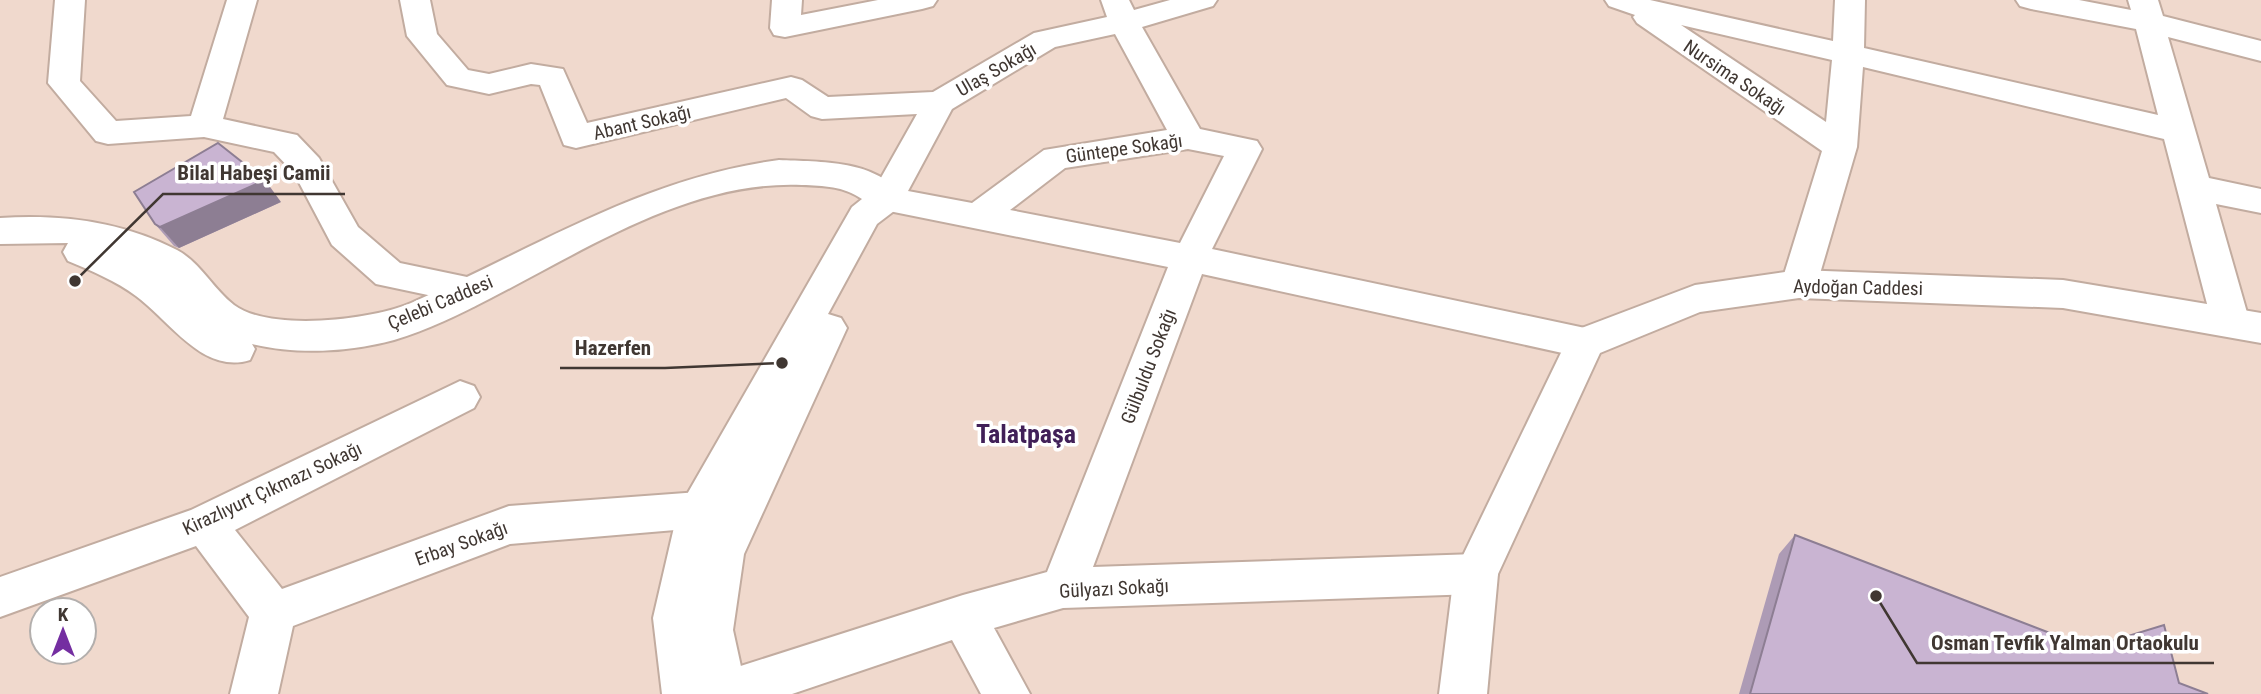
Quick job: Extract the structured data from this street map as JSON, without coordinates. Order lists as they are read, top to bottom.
{
  "streets": {
    "street": [
      "Ulaş Sokağı",
      "Nursima Sokağı",
      "Abant Sokağı",
      "Güntepe Sokağı",
      "Aydoğan Caddesi",
      "Çelebi Caddesi",
      "Gülbuldu Sokağı",
      "Kirazlıyurt Çıkmazı Sokağı",
      "Erbay Sokağı",
      "Gülyazı Sokağı"
    ]
  },
  "crossings": [
    ["Ulaş Sokağı", "Abant Sokağı"],
    ["Ulaş Sokağı", "Çelebi Caddesi"],
    ["Güntepe Sokağı", "Gülbuldu Sokağı"],
    ["Gülbuldu Sokağı", "Gülyazı Sokağı"]
  ],
  "districts": ["Talatpaşa"],
  "places": ["Bilal Habeşi Camii", "Hazerfen", "Osman Tevfik Yalman Ortaokulu"],
  "north": "top"
}
